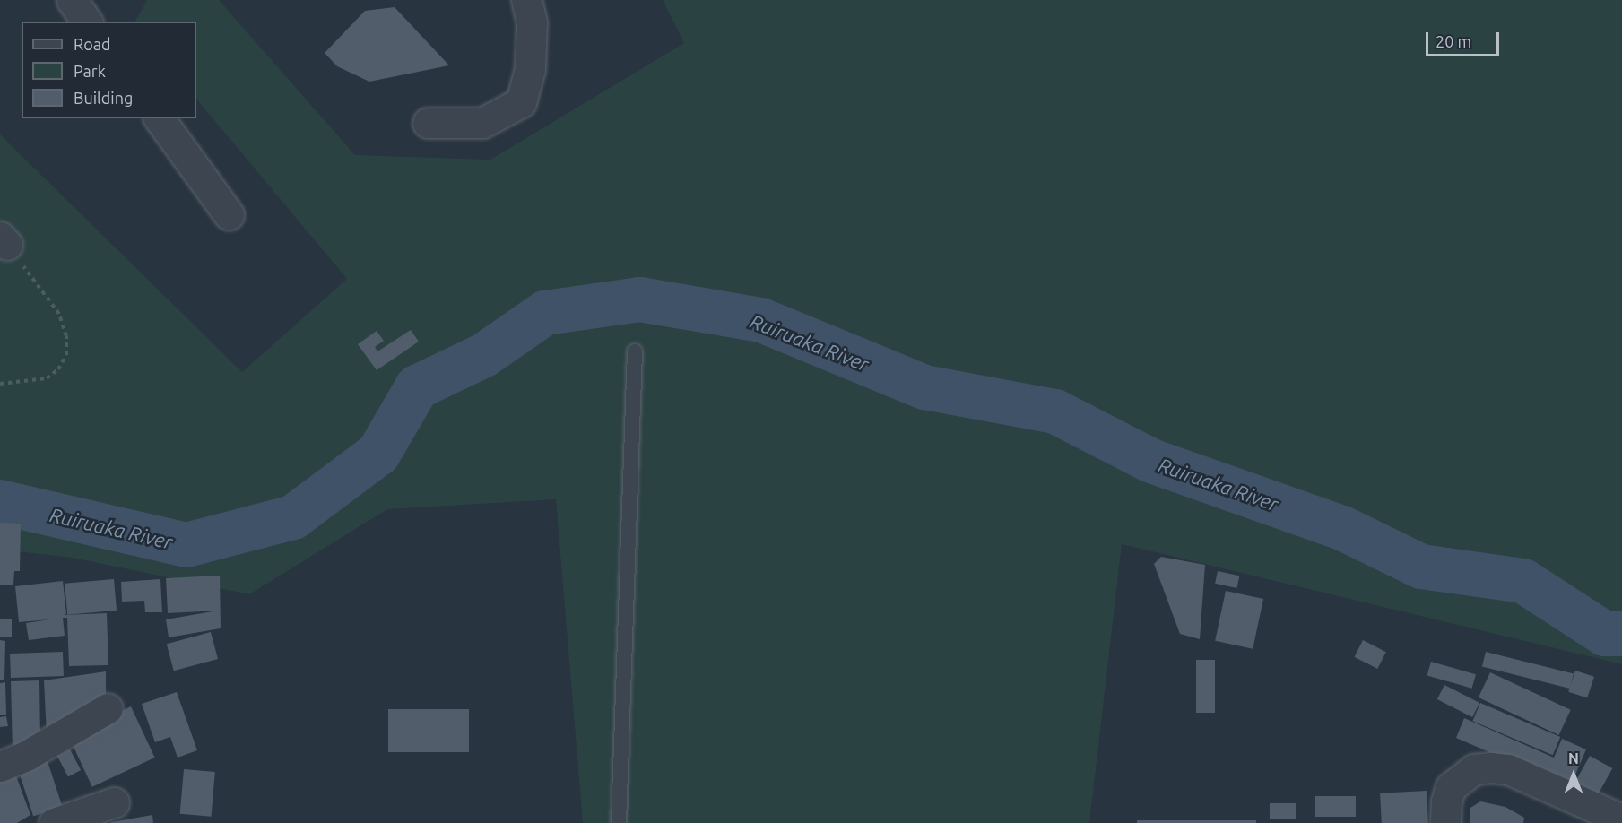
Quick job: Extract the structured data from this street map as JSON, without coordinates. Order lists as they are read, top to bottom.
{
  "water": ["Ruiruaka River"],
  "legend": ["Road", "Park", "Building"],
  "scale_bar": "20 m",
  "north": "top"
}
